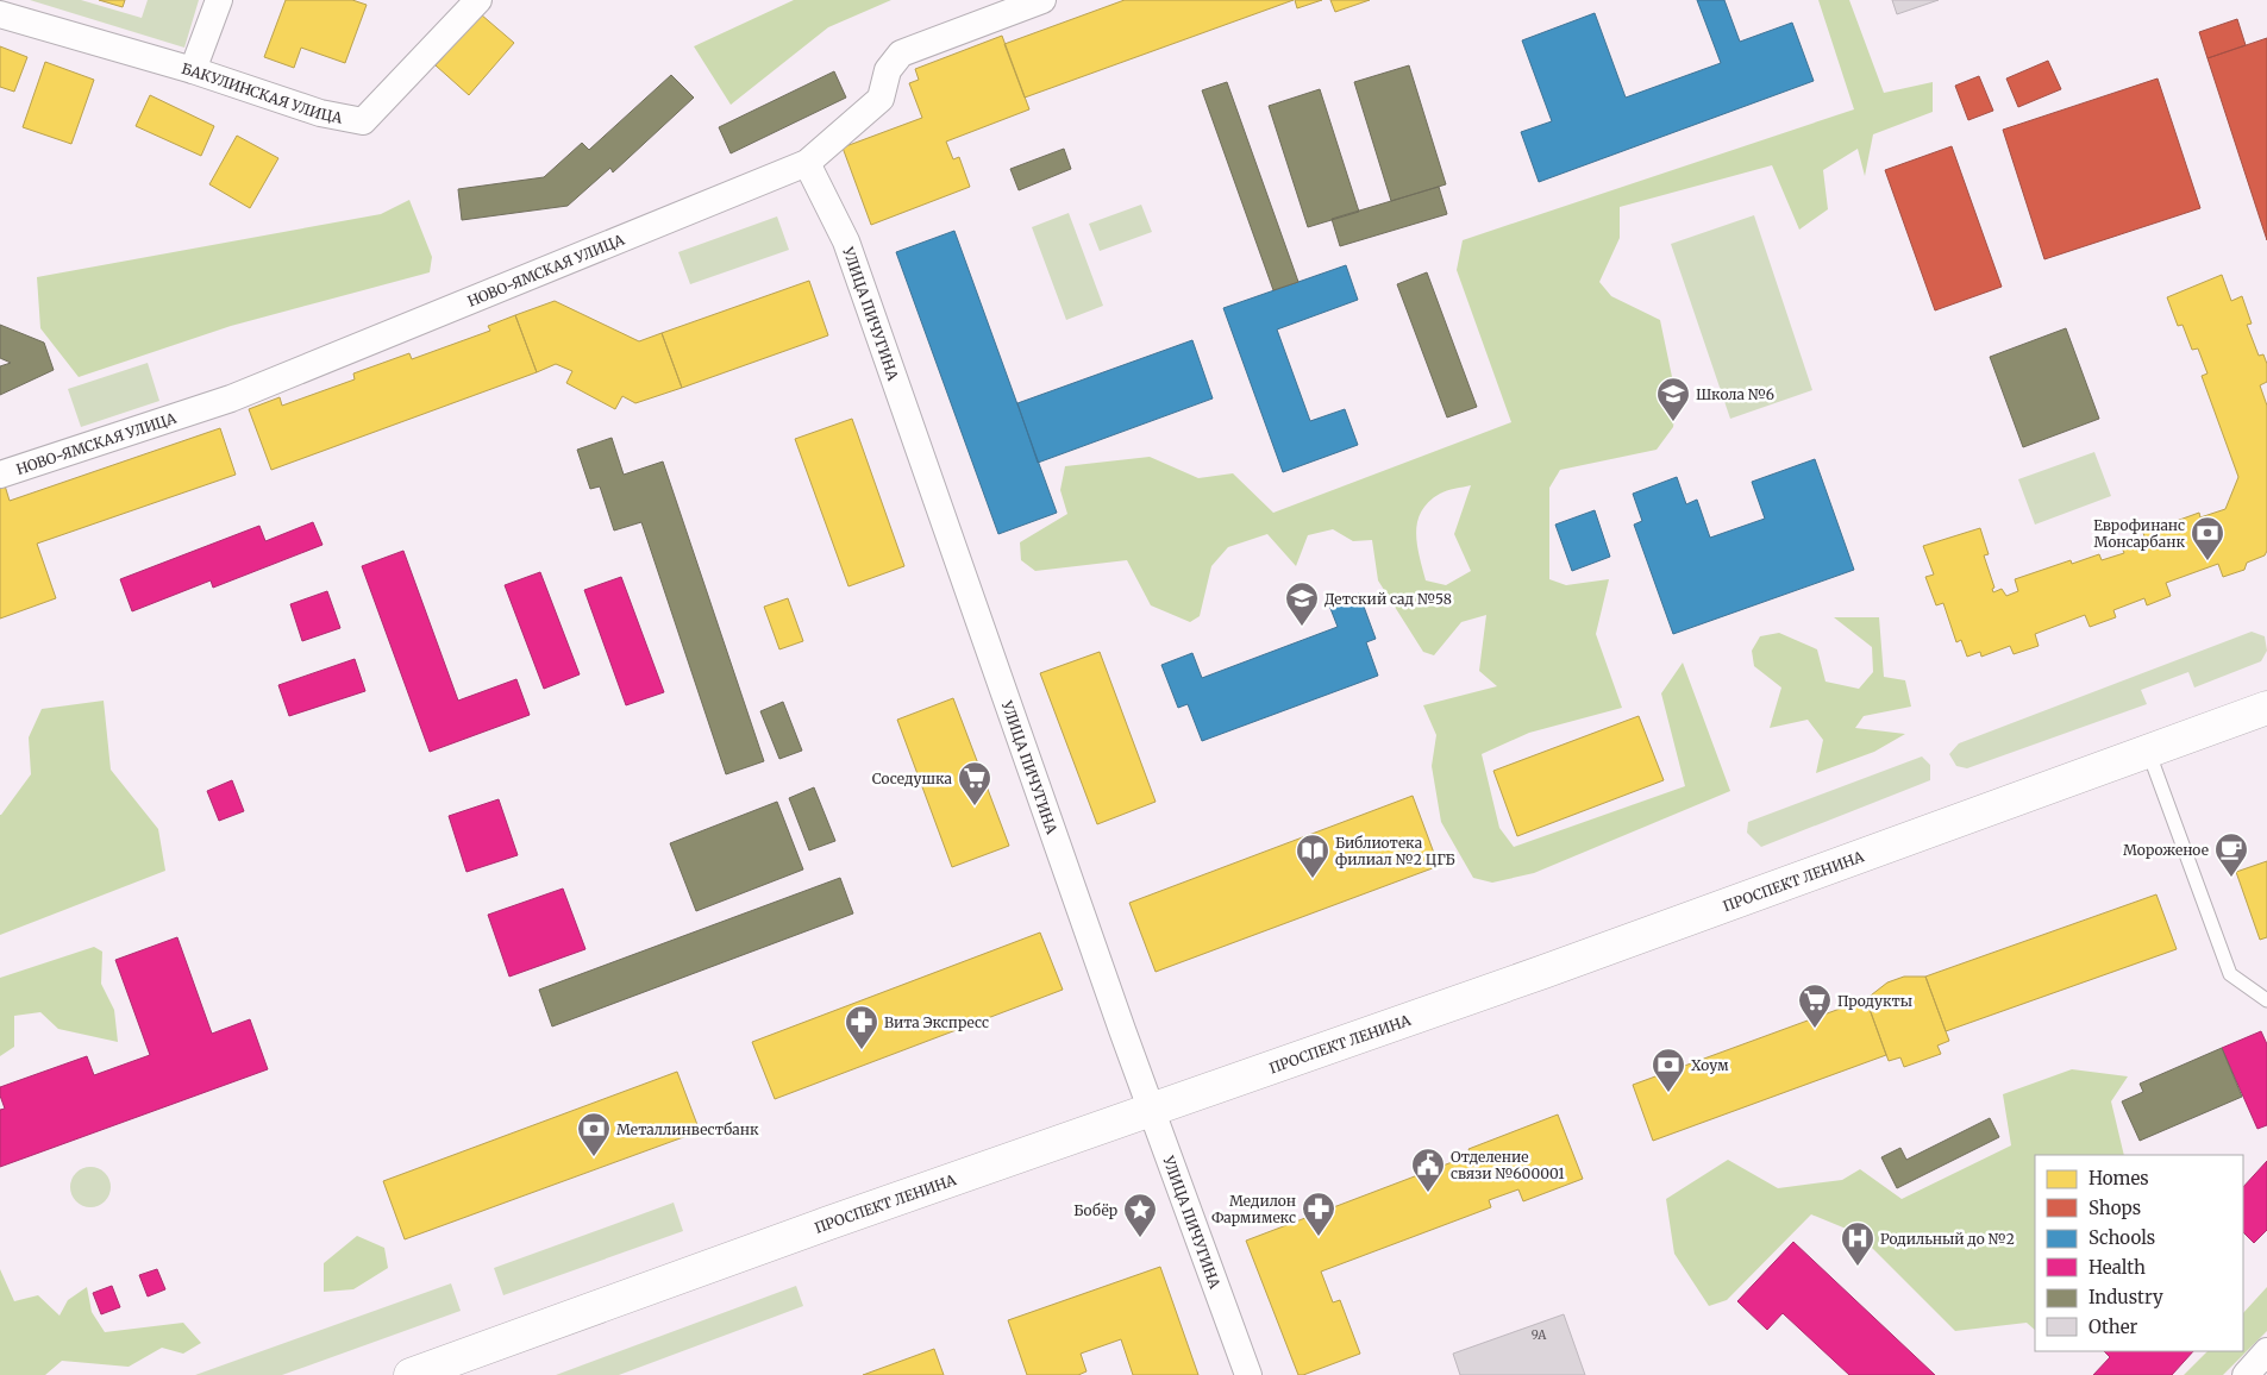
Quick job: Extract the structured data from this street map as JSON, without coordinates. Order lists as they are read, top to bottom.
{
  "streets": {
    "main road": ["ПРОСПЕКТ ЛЕНИНА"],
    "street": ["БАКУЛИНСКАЯ УЛИЦА", "НОВО-ЯМСКАЯ УЛИЦА", "УЛИЦА ПИЧУГИНА"]
  },
  "crossings": [
    ["НОВО-ЯМСКАЯ УЛИЦА", "УЛИЦА ПИЧУГИНА"],
    ["УЛИЦА ПИЧУГИНА", "ПРОСПЕКТ ЛЕНИНА"]
  ],
  "places": {
    "school or university": ["Школа №6", "Детский сад №58"],
    "bank": ["Еврофинанс Монсарбанк", "Хоум", "Металлинвестбанк"],
    "supermarket": ["Соседушка", "Продукты"],
    "cafe": ["Мороженое"],
    "library": ["Библиотека филиал №2 ЦГБ"],
    "pharmacy": ["Вита Экспресс", "Медилон Фармимекс"],
    "public building": ["Отделение связи №600001"],
    "place": ["Бобёр"],
    "hospital": ["Родильный до №2"]
  },
  "house_numbers": ["9А"],
  "legend": [
    "Homes",
    "Shops",
    "Schools",
    "Health",
    "Industry",
    "Other"
  ]
}
